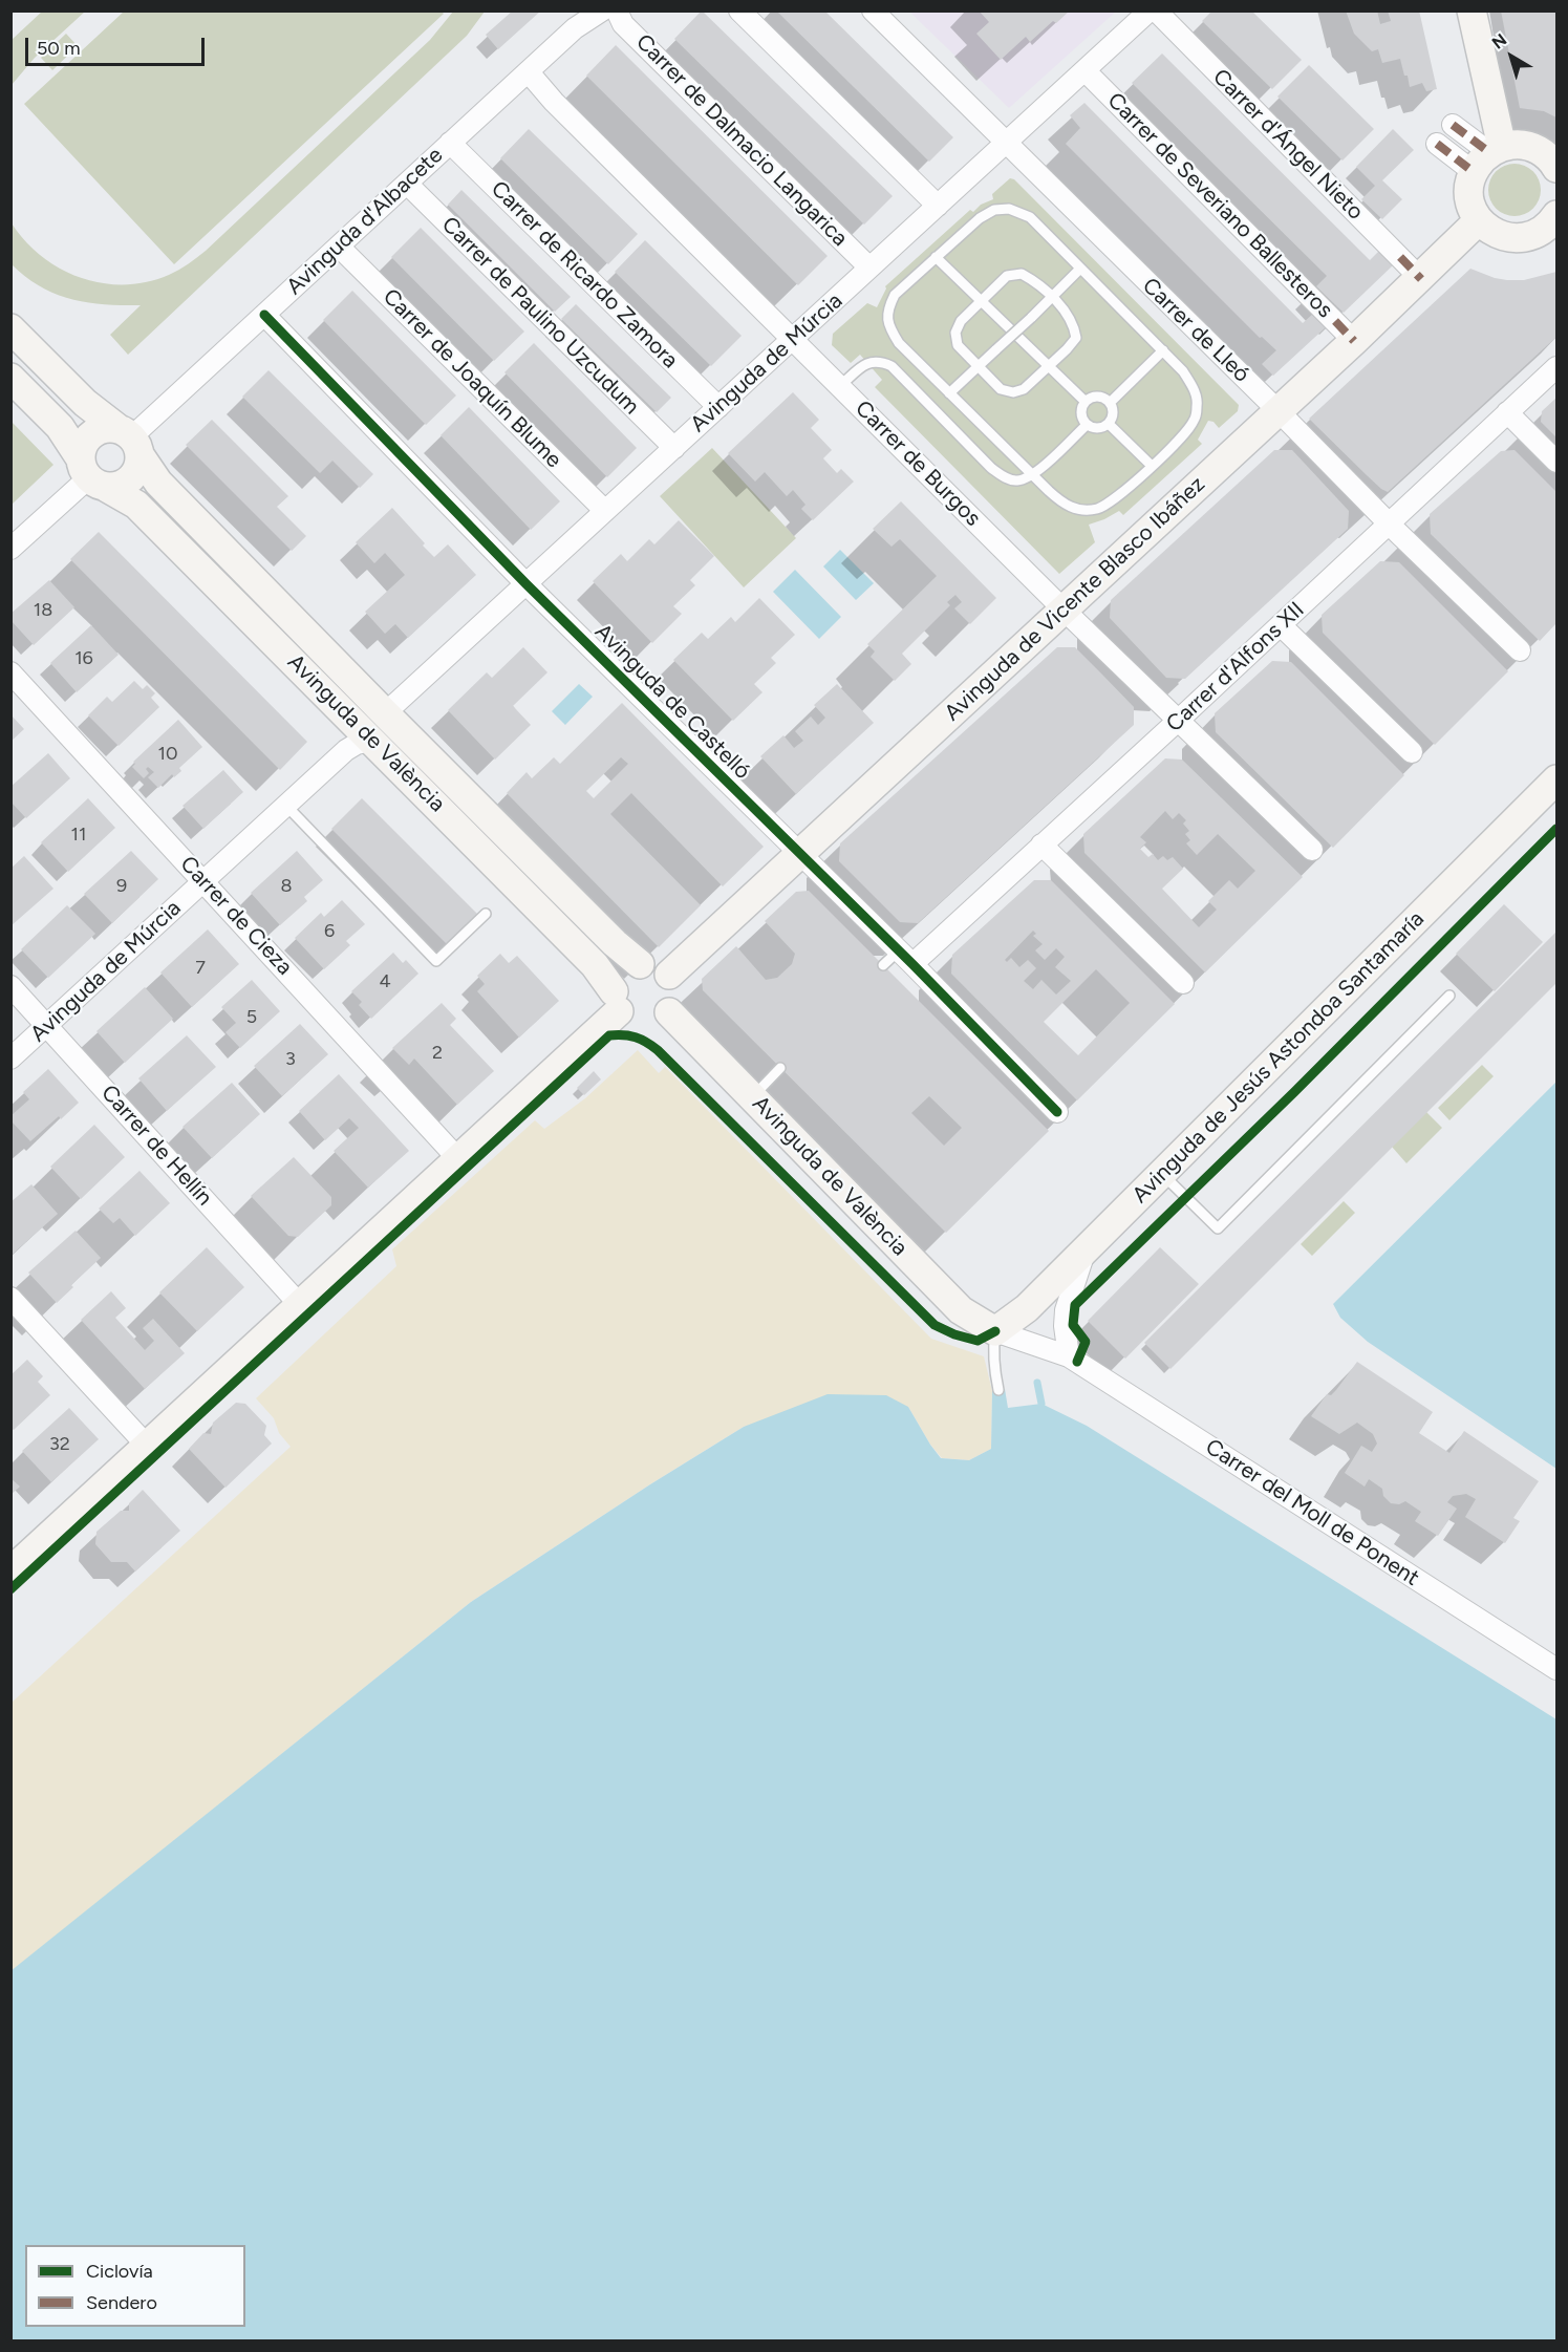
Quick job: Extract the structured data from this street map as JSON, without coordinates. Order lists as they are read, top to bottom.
{
  "streets": {
    "street": [
      "Carrer de Dalmacio Langarica",
      "Carrer d'Ángel Nieto",
      "Carrer de Severiano Ballesteros",
      "Avinguda d'Albacete",
      "Carrer de Ricardo Zamora",
      "Carrer de Paulino Uzcudum",
      "Carrer de Lleó",
      "Avinguda de Múrcia",
      "Carrer de Joaquín Blume",
      "Carrer de Burgos",
      "Avinguda de Vicente Blasco Ibáñez",
      "Carrer d'Alfons XII",
      "Avinguda de Castelló",
      "Avinguda de València",
      "Carrer de Cieza",
      "Avinguda de Jesús Astondoa Santamaría",
      "Carrer de Hellín",
      "Carrer del Moll de Ponent"
    ]
  },
  "crossings": [
    ["Carrer de Dalmacio Langarica", "Avinguda de Múrcia"],
    ["Carrer d'Ángel Nieto", "Avinguda de Vicente Blasco Ibáñez"],
    ["Carrer de Severiano Ballesteros", "Avinguda de Múrcia"],
    ["Carrer de Severiano Ballesteros", "Avinguda de Vicente Blasco Ibáñez"],
    ["Avinguda d'Albacete", "Carrer de Ricardo Zamora"],
    ["Avinguda d'Albacete", "Carrer de Paulino Uzcudum"],
    ["Avinguda d'Albacete", "Carrer de Joaquín Blume"],
    ["Avinguda d'Albacete", "Carrer de Burgos"],
    ["Avinguda d'Albacete", "Avinguda de Castelló"],
    ["Avinguda d'Albacete", "Avinguda de València"],
    ["Carrer de Ricardo Zamora", "Avinguda de Múrcia"],
    ["Carrer de Paulino Uzcudum", "Avinguda de Múrcia"],
    ["Carrer de Lleó", "Avinguda de Múrcia"],
    ["Carrer de Lleó", "Avinguda de Vicente Blasco Ibáñez"],
    ["Carrer de Lleó", "Carrer d'Alfons XII"],
    ["Avinguda de Múrcia", "Carrer de Joaquín Blume"],
    ["Avinguda de Múrcia", "Carrer de Burgos"],
    ["Avinguda de Múrcia", "Avinguda de Castelló"],
    ["Avinguda de Múrcia", "Avinguda de València"],
    ["Avinguda de Múrcia", "Carrer de Cieza"],
    ["Avinguda de Múrcia", "Carrer de Hellín"],
    ["Carrer de Burgos", "Avinguda de Vicente Blasco Ibáñez"],
    ["Carrer de Burgos", "Carrer d'Alfons XII"],
    ["Avinguda de Vicente Blasco Ibáñez", "Avinguda de Castelló"],
    ["Avinguda de Vicente Blasco Ibáñez", "Avinguda de València"],
    ["Carrer d'Alfons XII", "Avinguda de Castelló"],
    ["Avinguda de València", "Avinguda de Jesús Astondoa Santamaría"],
    ["Avinguda de València", "Carrer del Moll de Ponent"],
    ["Avinguda de Jesús Astondoa Santamaría", "Carrer del Moll de Ponent"]
  ],
  "house_numbers": [
    "18",
    "16",
    "10",
    "11",
    "9",
    "8",
    "6",
    "7",
    "4",
    "5",
    "2",
    "3",
    "32"
  ],
  "legend": ["Ciclovía", "Sendero"],
  "scale_bar": "50 m",
  "north": "top left"
}
